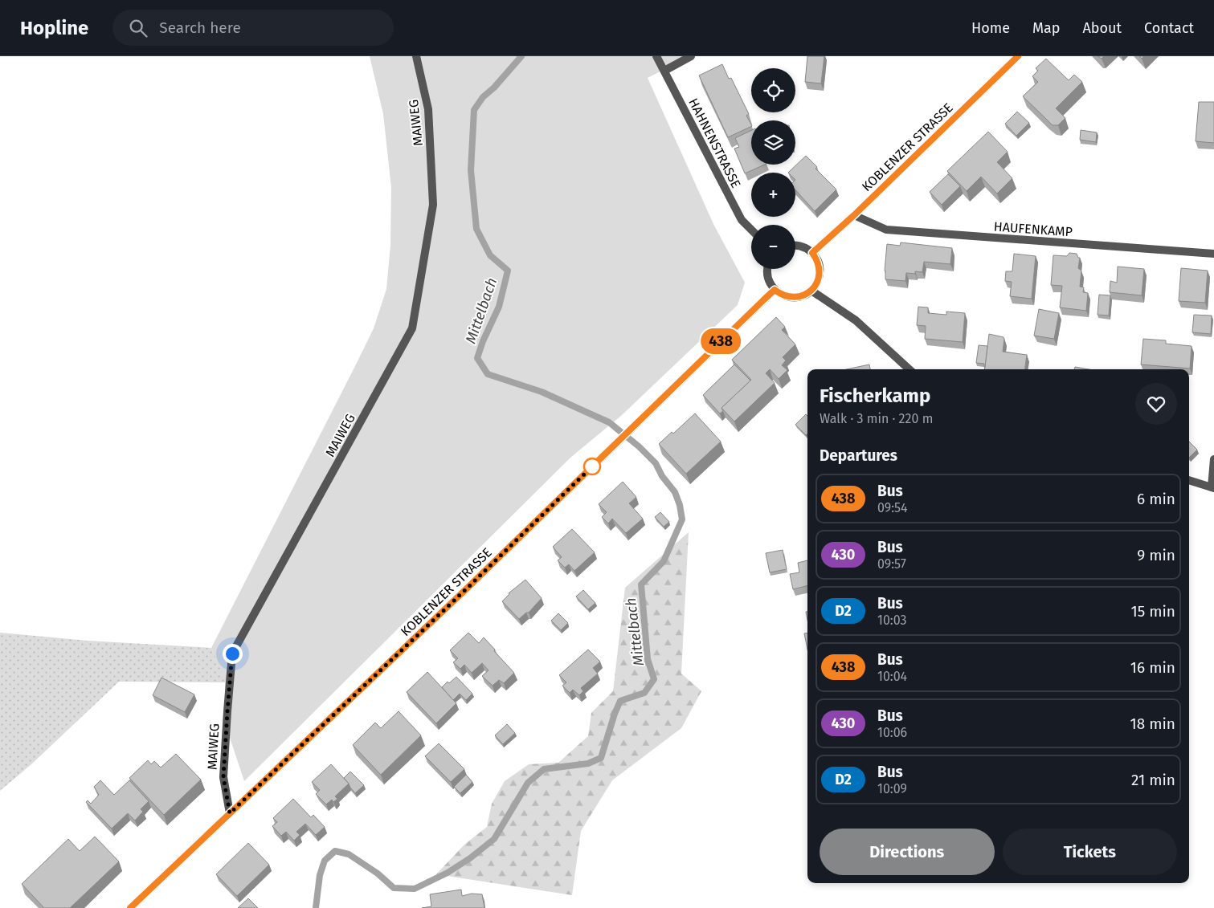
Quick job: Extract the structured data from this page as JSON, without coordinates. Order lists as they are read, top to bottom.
{
  "streets": {
    "street": [
      "MAIWEG",
      "HAHNENSTRASSE",
      "KOBLENZER STRASSE",
      "HAUFENKAMP"
    ]
  },
  "crossings": [
    ["MAIWEG", "KOBLENZER STRASSE"],
    ["KOBLENZER STRASSE", "HAUFENKAMP"]
  ],
  "water": ["Mittelbach"],
  "lines": ["bus line 438"],
  "page": {
    "header": "Hopline",
    "search": "Search here",
    "nav": [
      "Home",
      "Map",
      "About",
      "Contact"
    ],
    "on_map": "438",
    "map_buttons": ["+", "−"],
    "heading": [
      ["Fischerkamp", "Walk · 3 min · 220 m"],
      "Departures"
    ],
    "list": [
      {
        "mark": "438",
        "name": "Bus",
        "note": "09:54",
        "value": "6 min"
      },
      {
        "mark": "430",
        "name": "Bus",
        "note": "09:57",
        "value": "9 min"
      },
      {
        "mark": "D2",
        "name": "Bus",
        "note": "10:03",
        "value": "15 min"
      },
      {
        "mark": "438",
        "name": "Bus",
        "note": "10:04",
        "value": "16 min"
      },
      {
        "mark": "430",
        "name": "Bus",
        "note": "10:06",
        "value": "18 min"
      },
      {
        "mark": "D2",
        "name": "Bus",
        "note": "10:09",
        "value": "21 min"
      }
    ],
    "buttons": ["Directions", "Tickets"]
  }
}
